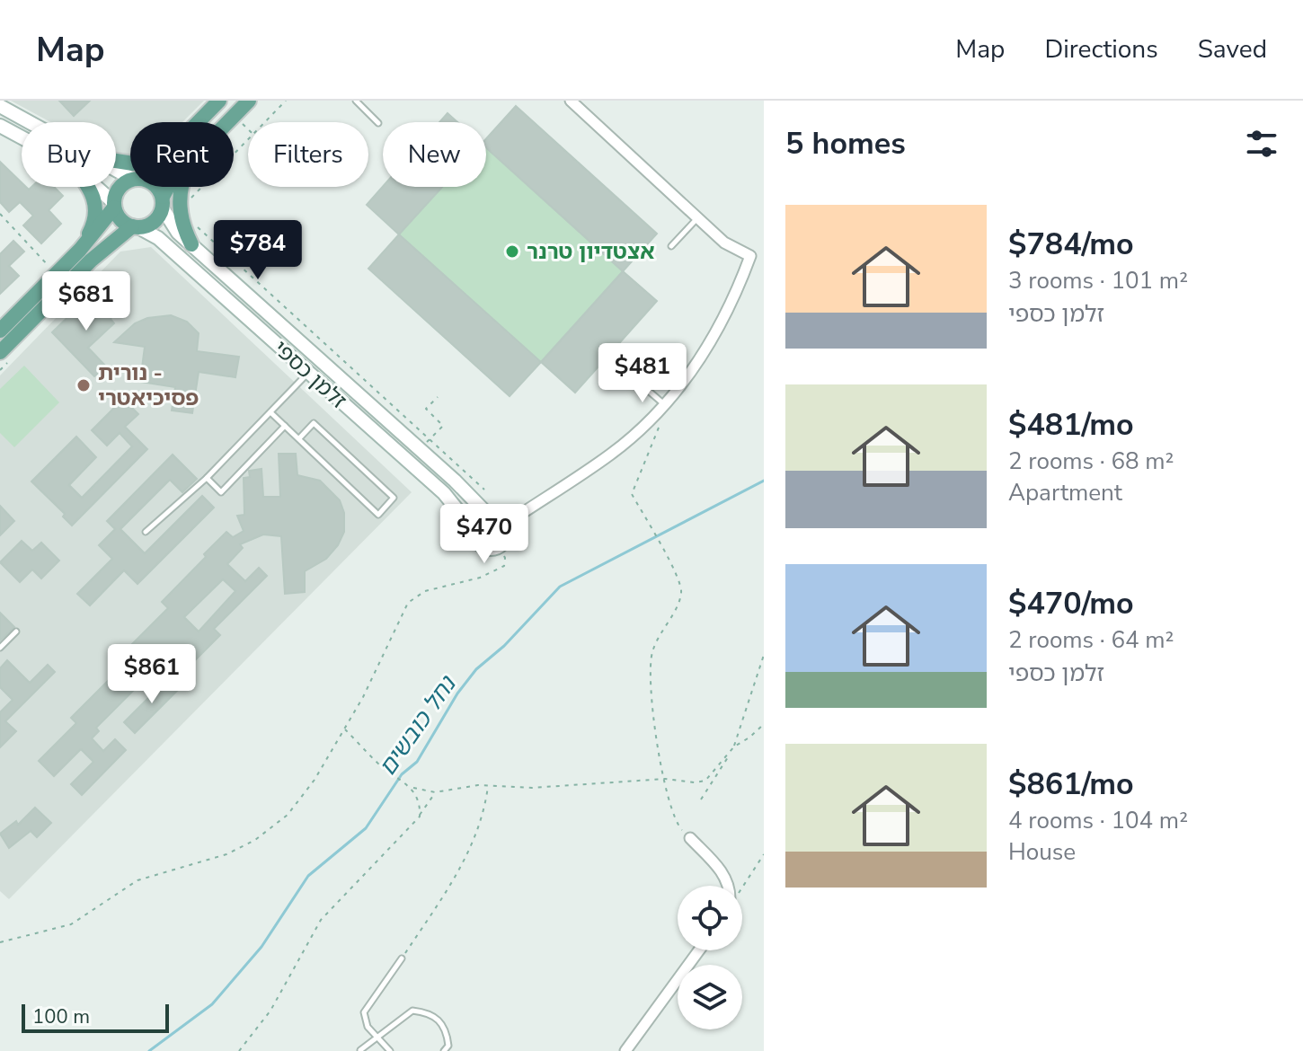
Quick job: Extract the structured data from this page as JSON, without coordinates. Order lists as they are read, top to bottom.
{
  "streets": {
    "street": ["זלמן כספי"]
  },
  "water": ["נחל כובשים"],
  "places": ["אצטדיון טרנר", "נורית - פסיכיאטרי"],
  "scale_bar": "100 m",
  "page": {
    "header": "Map",
    "nav": ["Map", "Directions", "Saved"],
    "heading": "5 homes",
    "chip": [
      "Buy",
      "Rent",
      "Filters",
      "New"
    ],
    "list": [
      {
        "name": "$784/mo",
        "note": "3 rooms · 101 m² · זלמן כספי"
      },
      {
        "name": "$481/mo",
        "note": "2 rooms · 68 m² · Apartment"
      },
      {
        "name": "$470/mo",
        "note": "2 rooms · 64 m² · זלמן כספי"
      },
      {
        "name": "$861/mo",
        "note": "4 rooms · 104 m² · House"
      }
    ],
    "price": [
      "$784",
      "$681",
      "$481",
      "$470",
      "$861"
    ],
    "scale": "100 m"
  }
}
